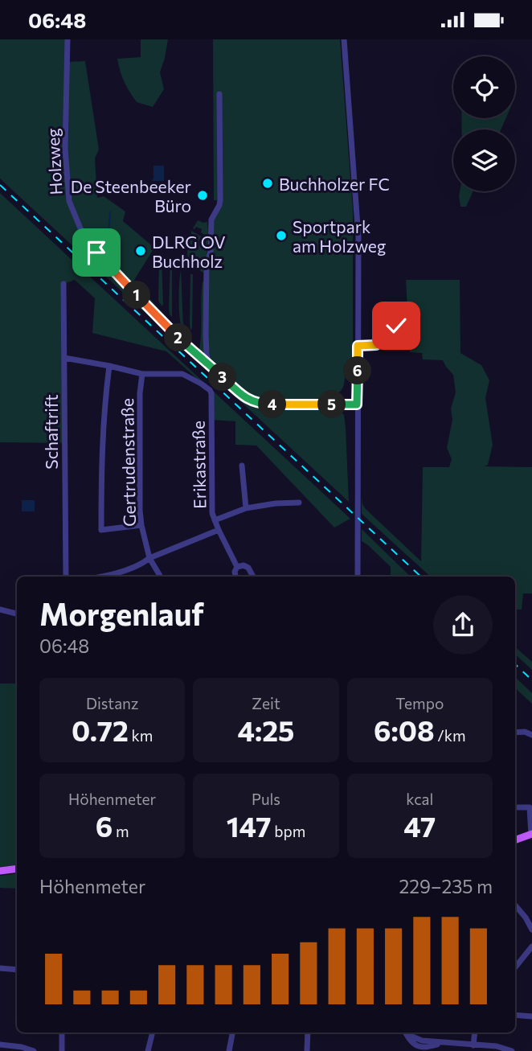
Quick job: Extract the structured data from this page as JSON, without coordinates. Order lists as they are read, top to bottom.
{
  "streets": {
    "street": [
      "Holzweg",
      "Schaftrift",
      "Gertrudenstraße",
      "Erikastraße"
    ]
  },
  "crossings": [
    ["Gertrudenstraße", "Erikastraße"]
  ],
  "places": [
    "Buchholzer FC",
    "De Steenbeeker Büro",
    "Sportpark am Holzweg",
    "DLRG OV Buchholz"
  ],
  "page": {
    "status": "06:48",
    "pins": [
      "1",
      "2",
      "6",
      "3",
      "4",
      "5"
    ],
    "heading": ["Morgenlauf", "06:48"],
    "stats": [
      ["Distanz", "0.72 km"],
      ["Zeit", "4:25"],
      ["Tempo", "6:08 /km"],
      ["Höhenmeter", "6 m"],
      ["Puls", "147 bpm"],
      ["kcal", "47"]
    ],
    "chart": ["Höhenmeter", "229–235 m"]
  }
}
